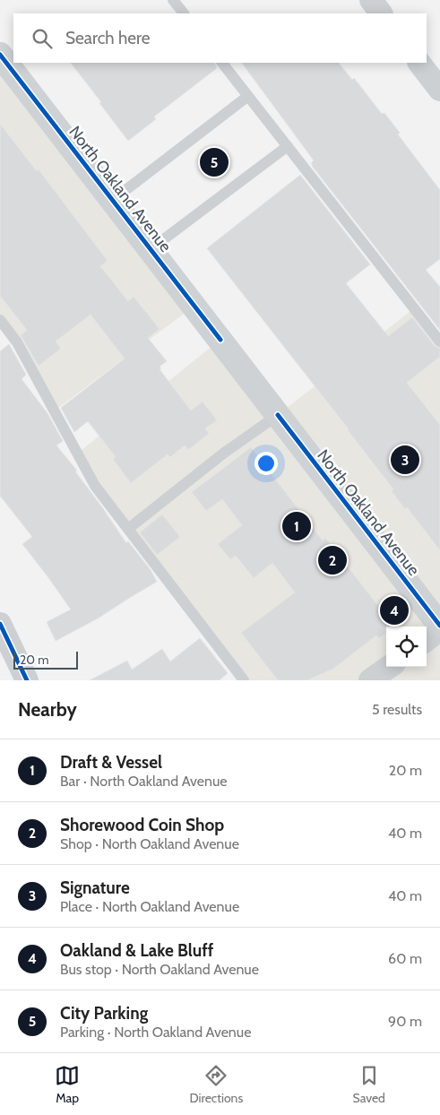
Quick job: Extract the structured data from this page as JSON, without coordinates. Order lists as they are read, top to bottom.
{
  "streets": {
    "main road": ["North Oakland Avenue"]
  },
  "scale_bar": "20 m",
  "page": {
    "search": "Search here",
    "pins": [
      "5",
      "3",
      "1",
      "2",
      "4"
    ],
    "scale": "20 m",
    "heading": ["Nearby", "5 results"],
    "list": [
      {
        "mark": "1",
        "name": "Draft & Vessel",
        "note": "Bar · North Oakland Avenue",
        "value": "20 m"
      },
      {
        "mark": "2",
        "name": "Shorewood Coin Shop",
        "note": "Shop · North Oakland Avenue",
        "value": "40 m"
      },
      {
        "mark": "3",
        "name": "Signature",
        "note": "Place · North Oakland Avenue",
        "value": "40 m"
      },
      {
        "mark": "4",
        "name": "Oakland & Lake Bluff",
        "note": "Bus stop · North Oakland Avenue",
        "value": "60 m"
      },
      {
        "mark": "5",
        "name": "City Parking",
        "note": "Parking · North Oakland Avenue",
        "value": "90 m"
      }
    ],
    "nav": ["Map", "Directions", "Saved"]
  }
}
